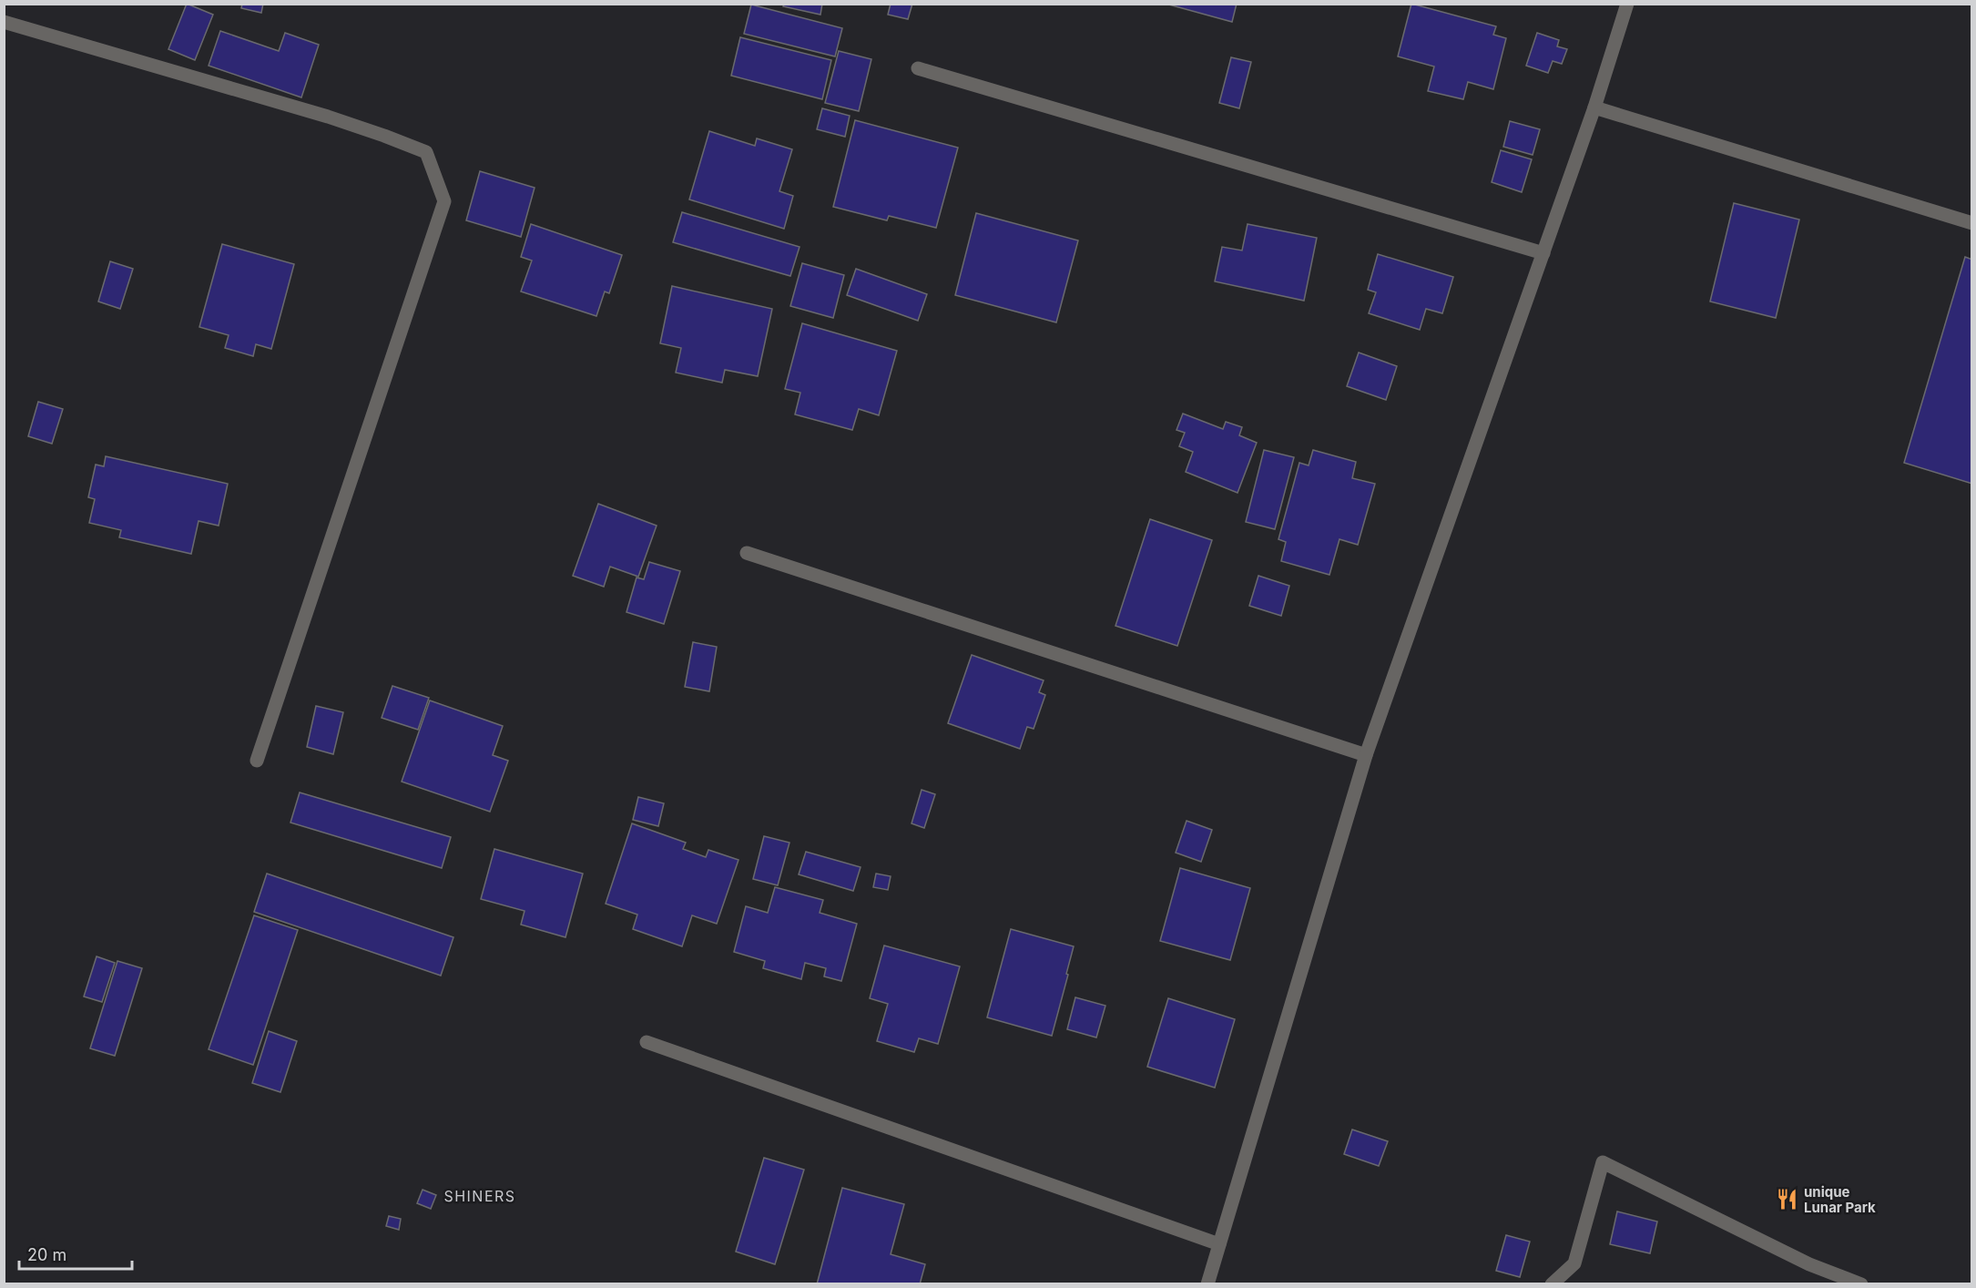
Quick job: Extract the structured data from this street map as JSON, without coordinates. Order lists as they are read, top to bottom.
{
  "districts": ["SHINERS"],
  "places": {
    "restaurant": ["unique Lunar Park"]
  },
  "scale_bar": "20 m"
}
